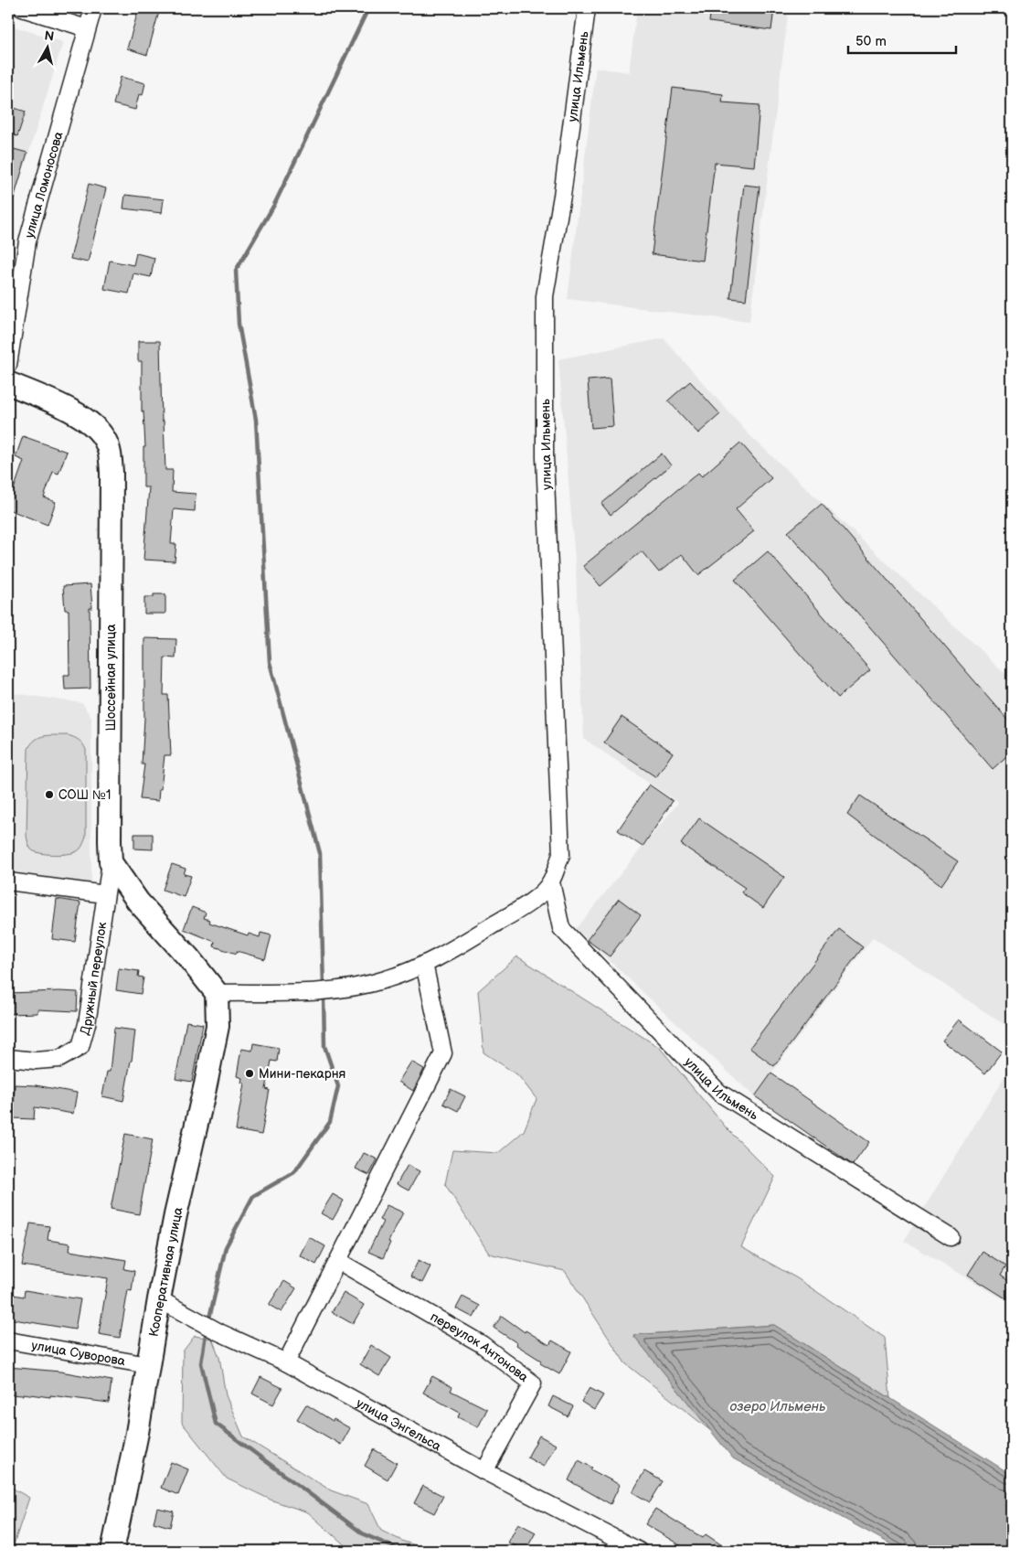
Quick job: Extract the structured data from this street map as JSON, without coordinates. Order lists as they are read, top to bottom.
{
  "streets": {
    "street": [
      "улица Ильмень",
      "улица Ломоносова",
      "Шоссейная улица",
      "Дружный переулок",
      "Кооперативная улица",
      "переулок Антонова",
      "улица Суворова",
      "улица Энгельса"
    ]
  },
  "crossings": [
    ["улица Ильмень", "Кооперативная улица"],
    ["Шоссейная улица", "Дружный переулок"],
    ["Кооперативная улица", "улица Суворова"],
    ["Кооперативная улица", "улица Энгельса"],
    ["переулок Антонова", "улица Энгельса"]
  ],
  "water": ["озеро Ильмень"],
  "places": ["СОШ №1", "Мини-пекарня"],
  "scale_bar": "50 m",
  "north": "top"
}
